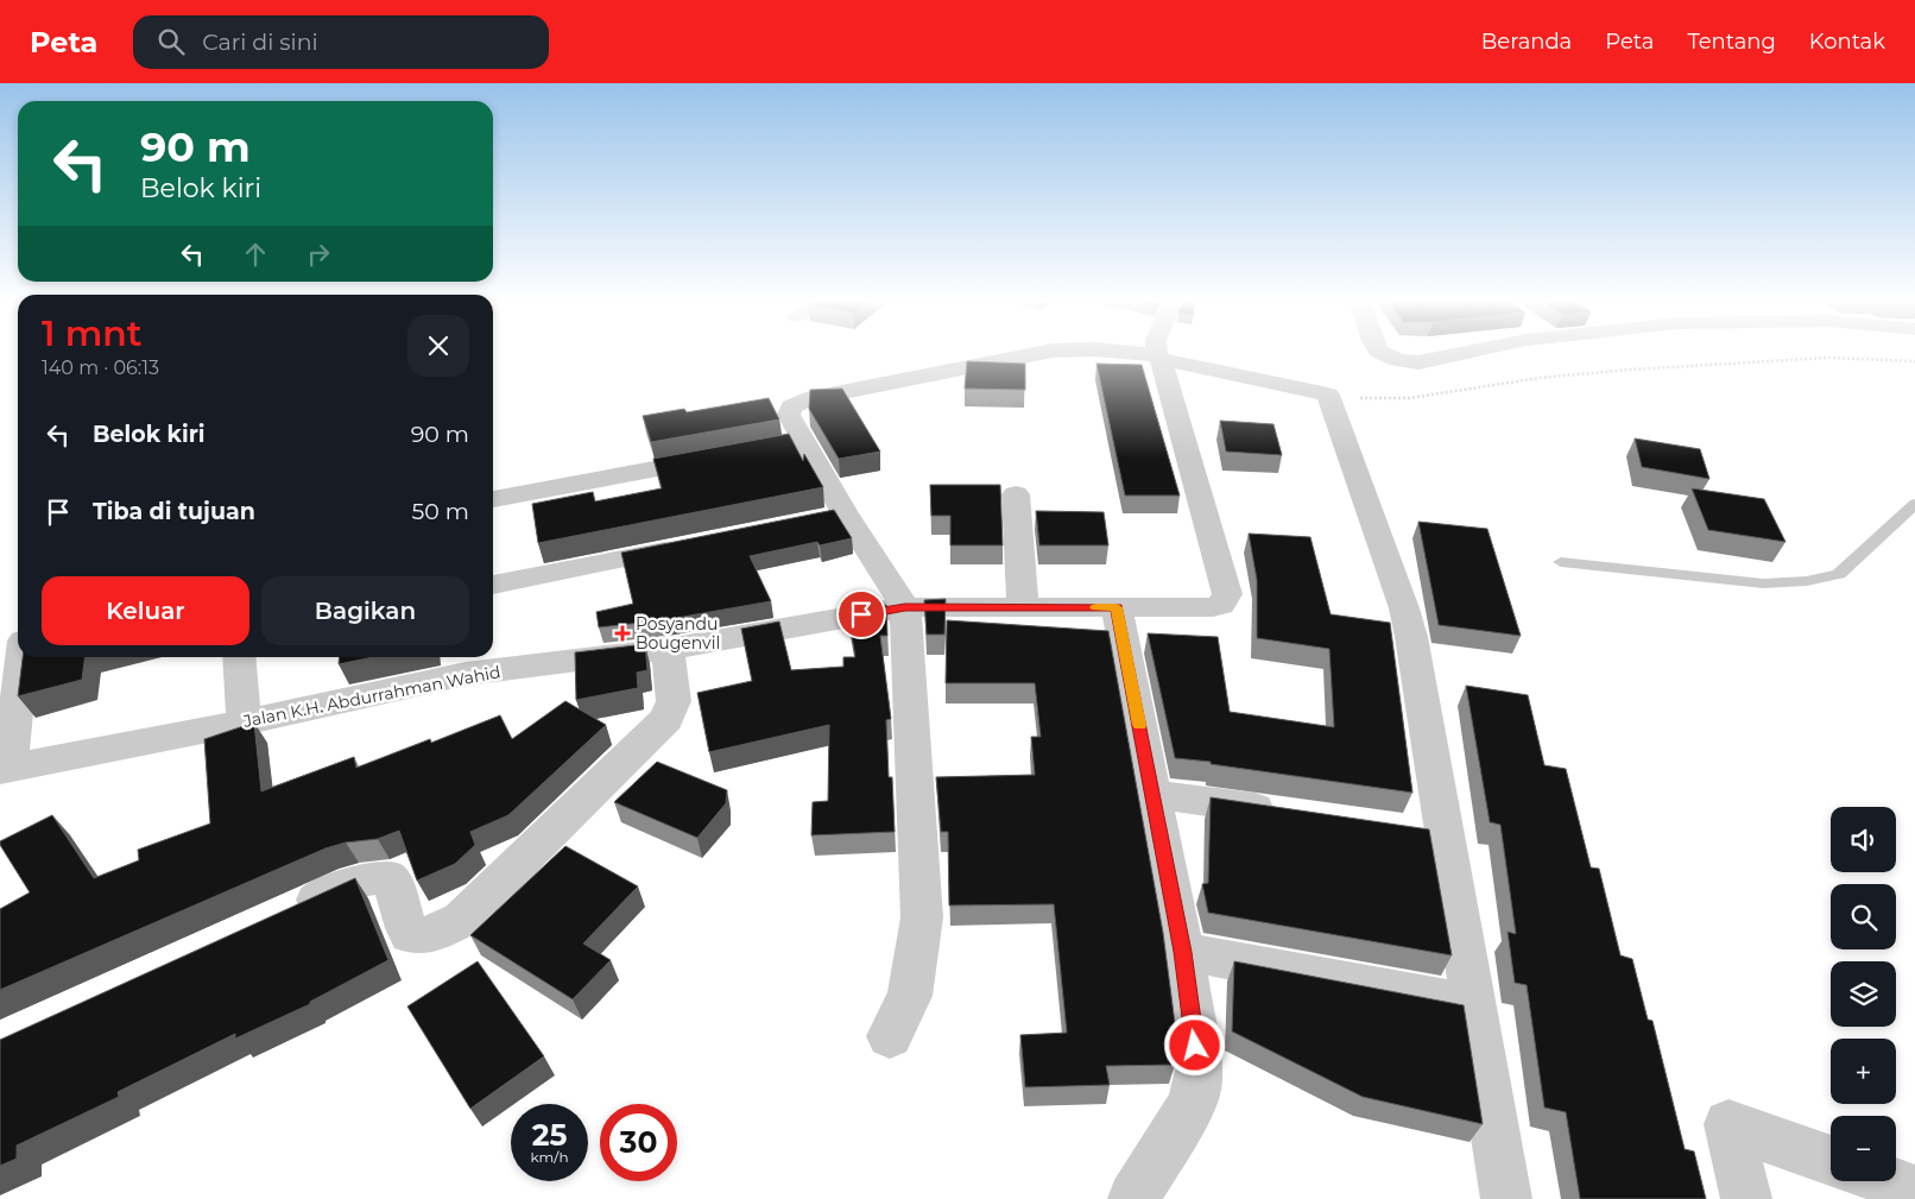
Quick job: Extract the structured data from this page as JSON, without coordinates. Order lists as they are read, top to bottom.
{
  "streets": {
    "street": ["Jalan K.H. Abdurrahman Wahid"]
  },
  "places": {
    "health": ["Posyandu Bougenvil"]
  },
  "page": {
    "header": "Peta",
    "search": "Cari di sini",
    "nav": [
      "Beranda",
      "Peta",
      "Tentang",
      "Kontak"
    ],
    "turn": ["90 m", "Belok kiri"],
    "heading": ["1 mnt", "140 m · 06:13"],
    "list": [
      {
        "name": "Belok kiri",
        "value": "90 m"
      },
      {
        "name": "Tiba di tujuan",
        "value": "50 m"
      }
    ],
    "buttons": ["Keluar", "Bagikan"],
    "map_buttons": ["+", "−"],
    "speed": "25 km/h",
    "limit": "30"
  }
}
